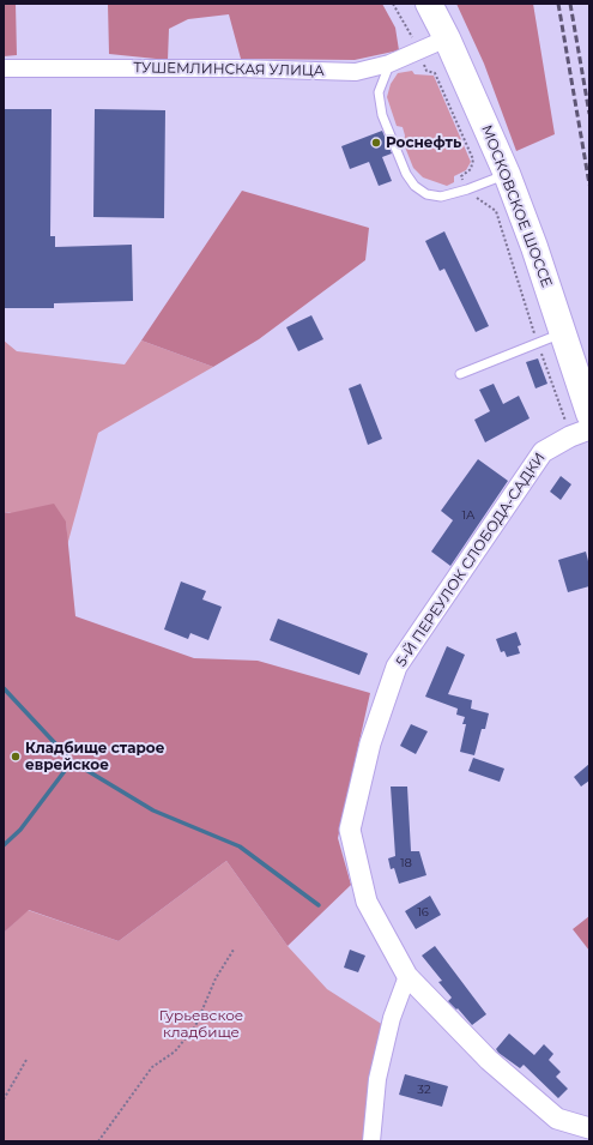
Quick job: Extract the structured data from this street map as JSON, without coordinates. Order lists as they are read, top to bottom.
{
  "streets": {
    "main road": ["МОСКОВСКОЕ ШОССЕ"],
    "street": ["ТУШЕМЛИНСКАЯ УЛИЦА", "5-Й ПЕРЕУЛОК СЛОБОДА-САДКИ"]
  },
  "crossings": [
    ["ТУШЕМЛИНСКАЯ УЛИЦА", "МОСКОВСКОЕ ШОССЕ"]
  ],
  "parks": ["Гурьевское кладбище"],
  "places": ["Роснефть", "Кладбище старое еврейское"],
  "house_numbers": [
    "1А",
    "18",
    "16",
    "32"
  ]
}
